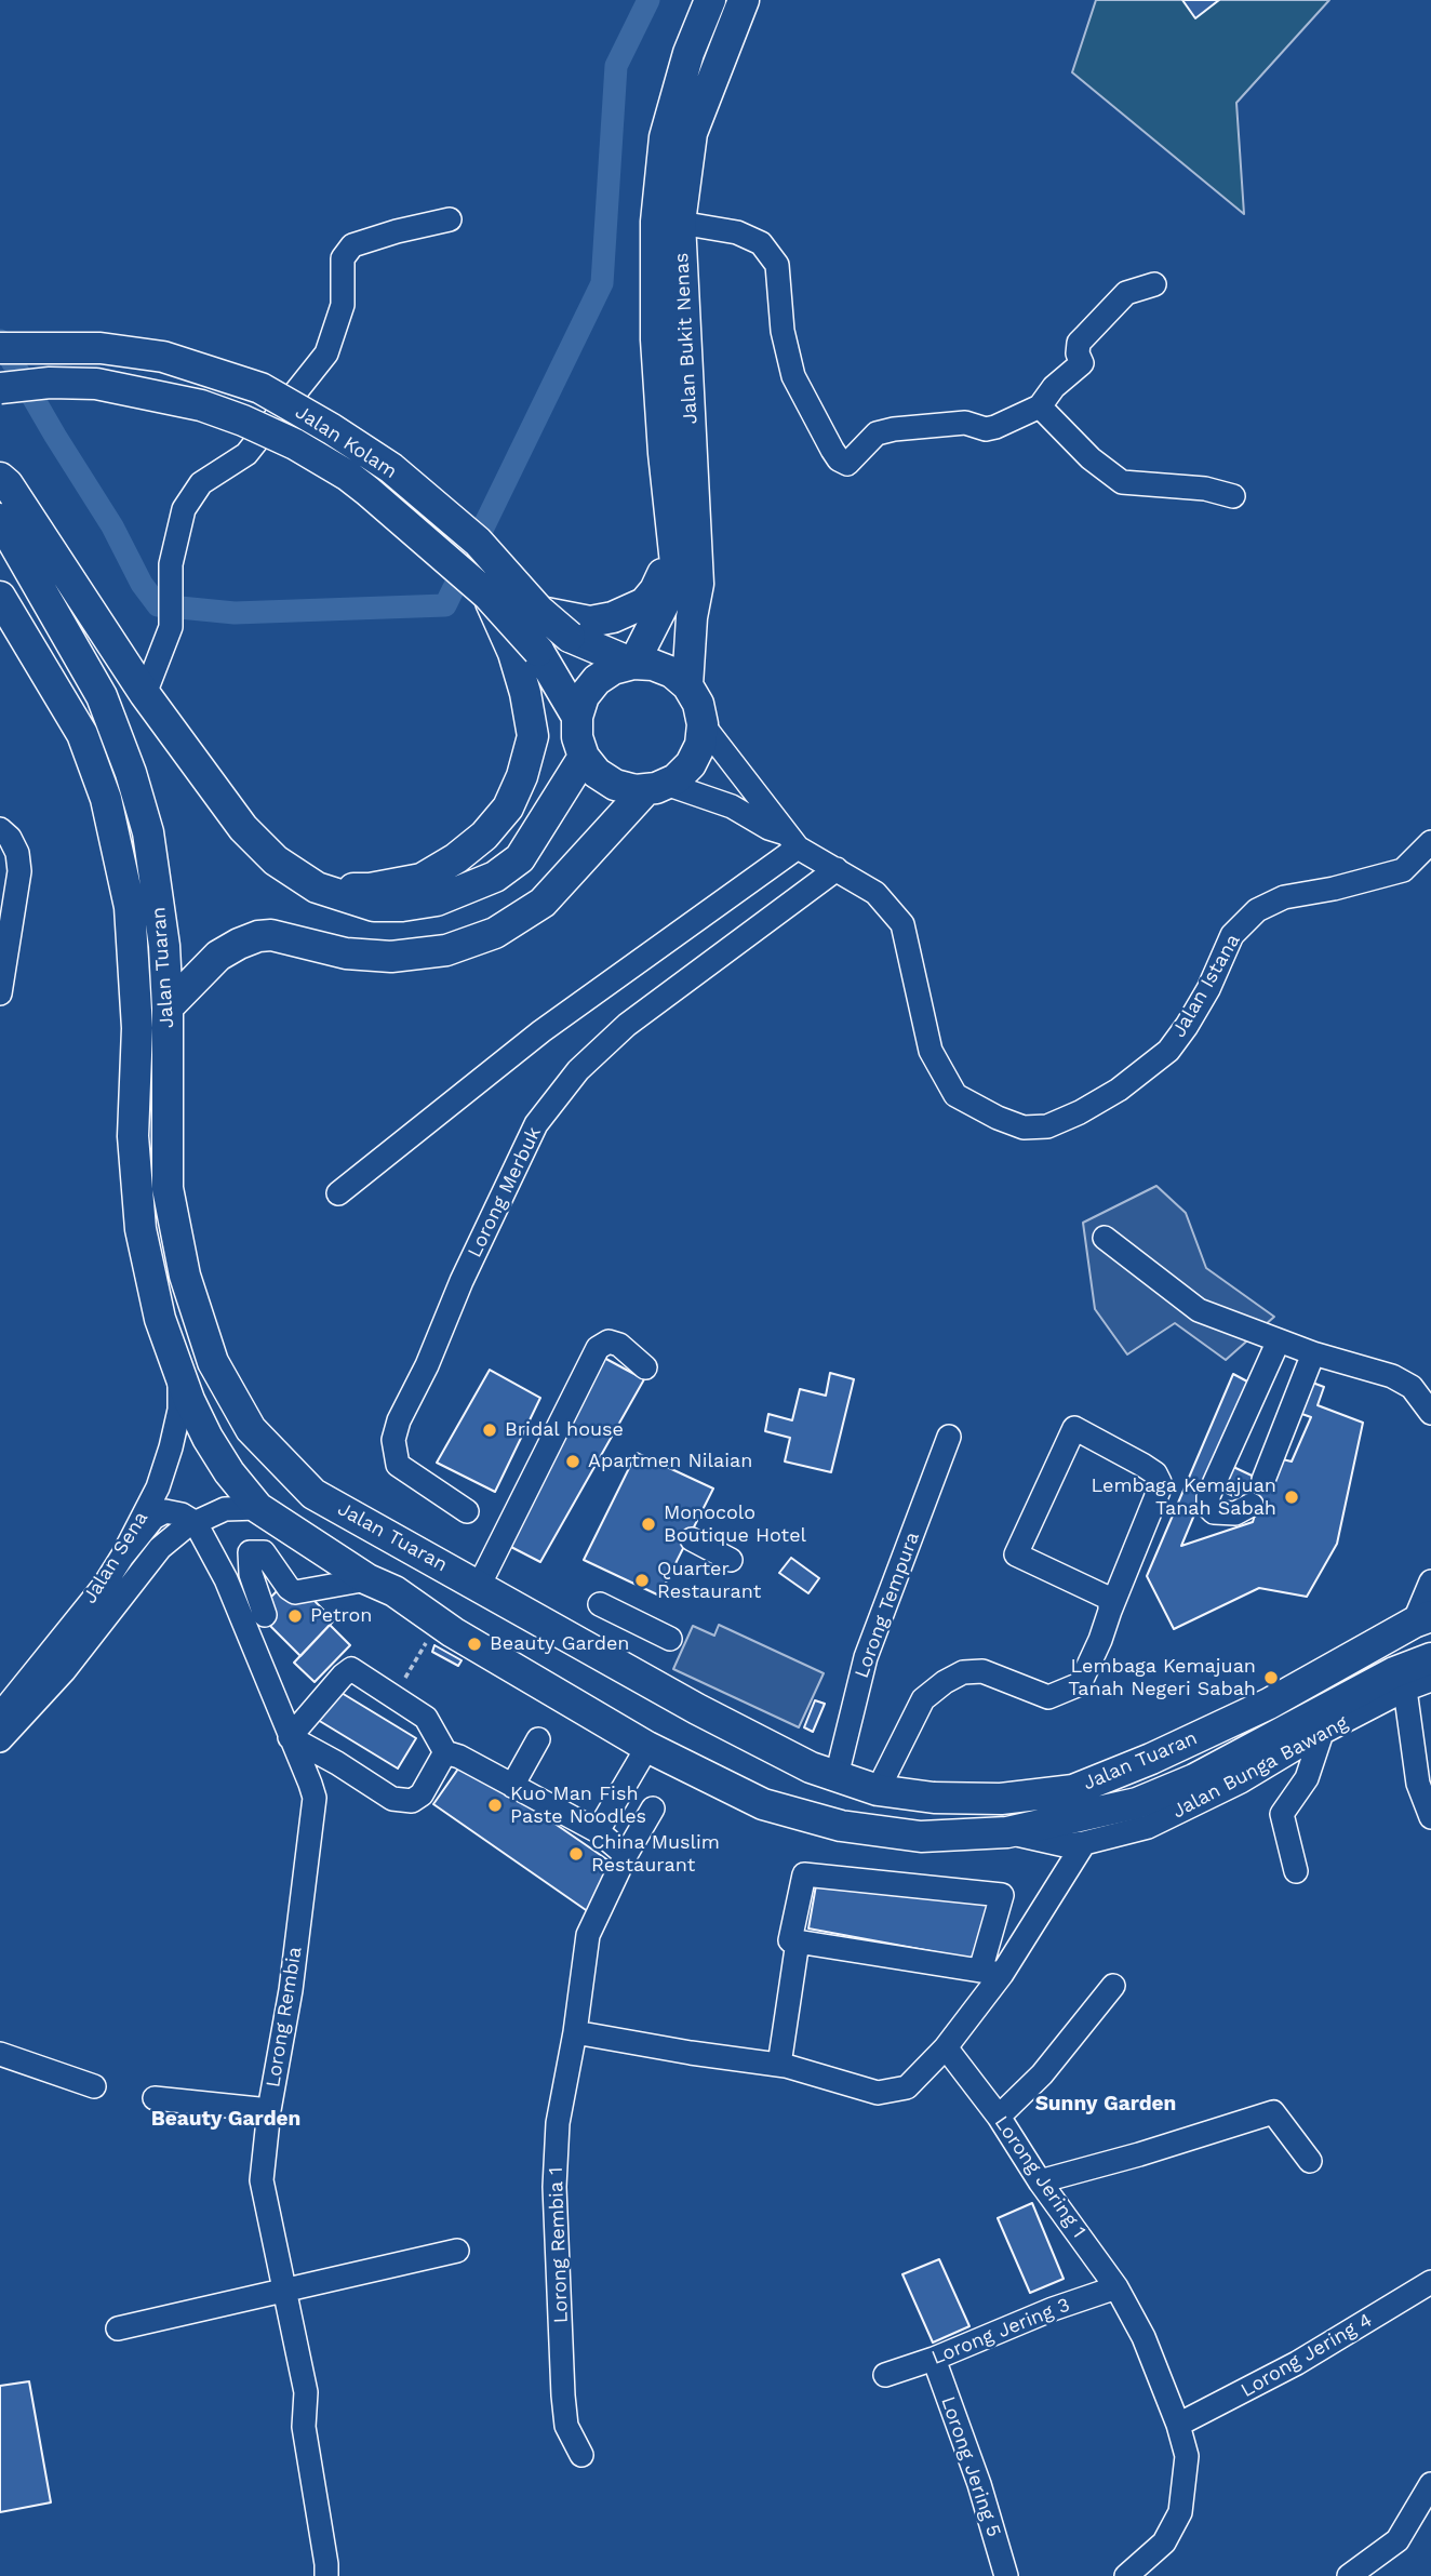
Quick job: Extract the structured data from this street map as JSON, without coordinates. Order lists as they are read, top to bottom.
{
  "streets": {
    "main road": ["Jalan Bukit Nenas", "Jalan Kolam", "Jalan Tuaran"],
    "street": [
      "Jalan Istana",
      "Lorong Merbuk",
      "Jalan Sena",
      "Lorong Tempura",
      "Jalan Bunga Bawang",
      "Lorong Rembia",
      "Lorong Jering 1",
      "Lorong Rembia 1",
      "Lorong Jering 3",
      "Lorong Jering 4",
      "Lorong Jering 5"
    ]
  },
  "crossings": [
    ["Jalan Bukit Nenas", "Jalan Kolam"],
    ["Jalan Bukit Nenas", "Jalan Istana"],
    ["Jalan Kolam", "Jalan Istana"],
    ["Jalan Tuaran", "Jalan Sena"],
    ["Jalan Tuaran", "Lorong Tempura"],
    ["Jalan Tuaran", "Jalan Bunga Bawang"],
    ["Jalan Istana", "Lorong Merbuk"],
    ["Jalan Sena", "Lorong Rembia"],
    ["Lorong Jering 1", "Lorong Jering 3"],
    ["Lorong Jering 1", "Lorong Jering 4"],
    ["Lorong Jering 3", "Lorong Jering 5"]
  ],
  "districts": ["Sunny Garden", "Beauty Garden"],
  "places": [
    "Bridal house",
    "Apartmen Nilaian",
    "Lembaga Kemajuan Tanah Sabah",
    "Monocolo Boutique Hotel",
    "Quarter Restaurant",
    "Petron",
    "Beauty Garden",
    "Lembaga Kemajuan Tanah Negeri Sabah",
    "Kuo Man Fish Paste Noodles",
    "China Muslim Restaurant"
  ]
}
